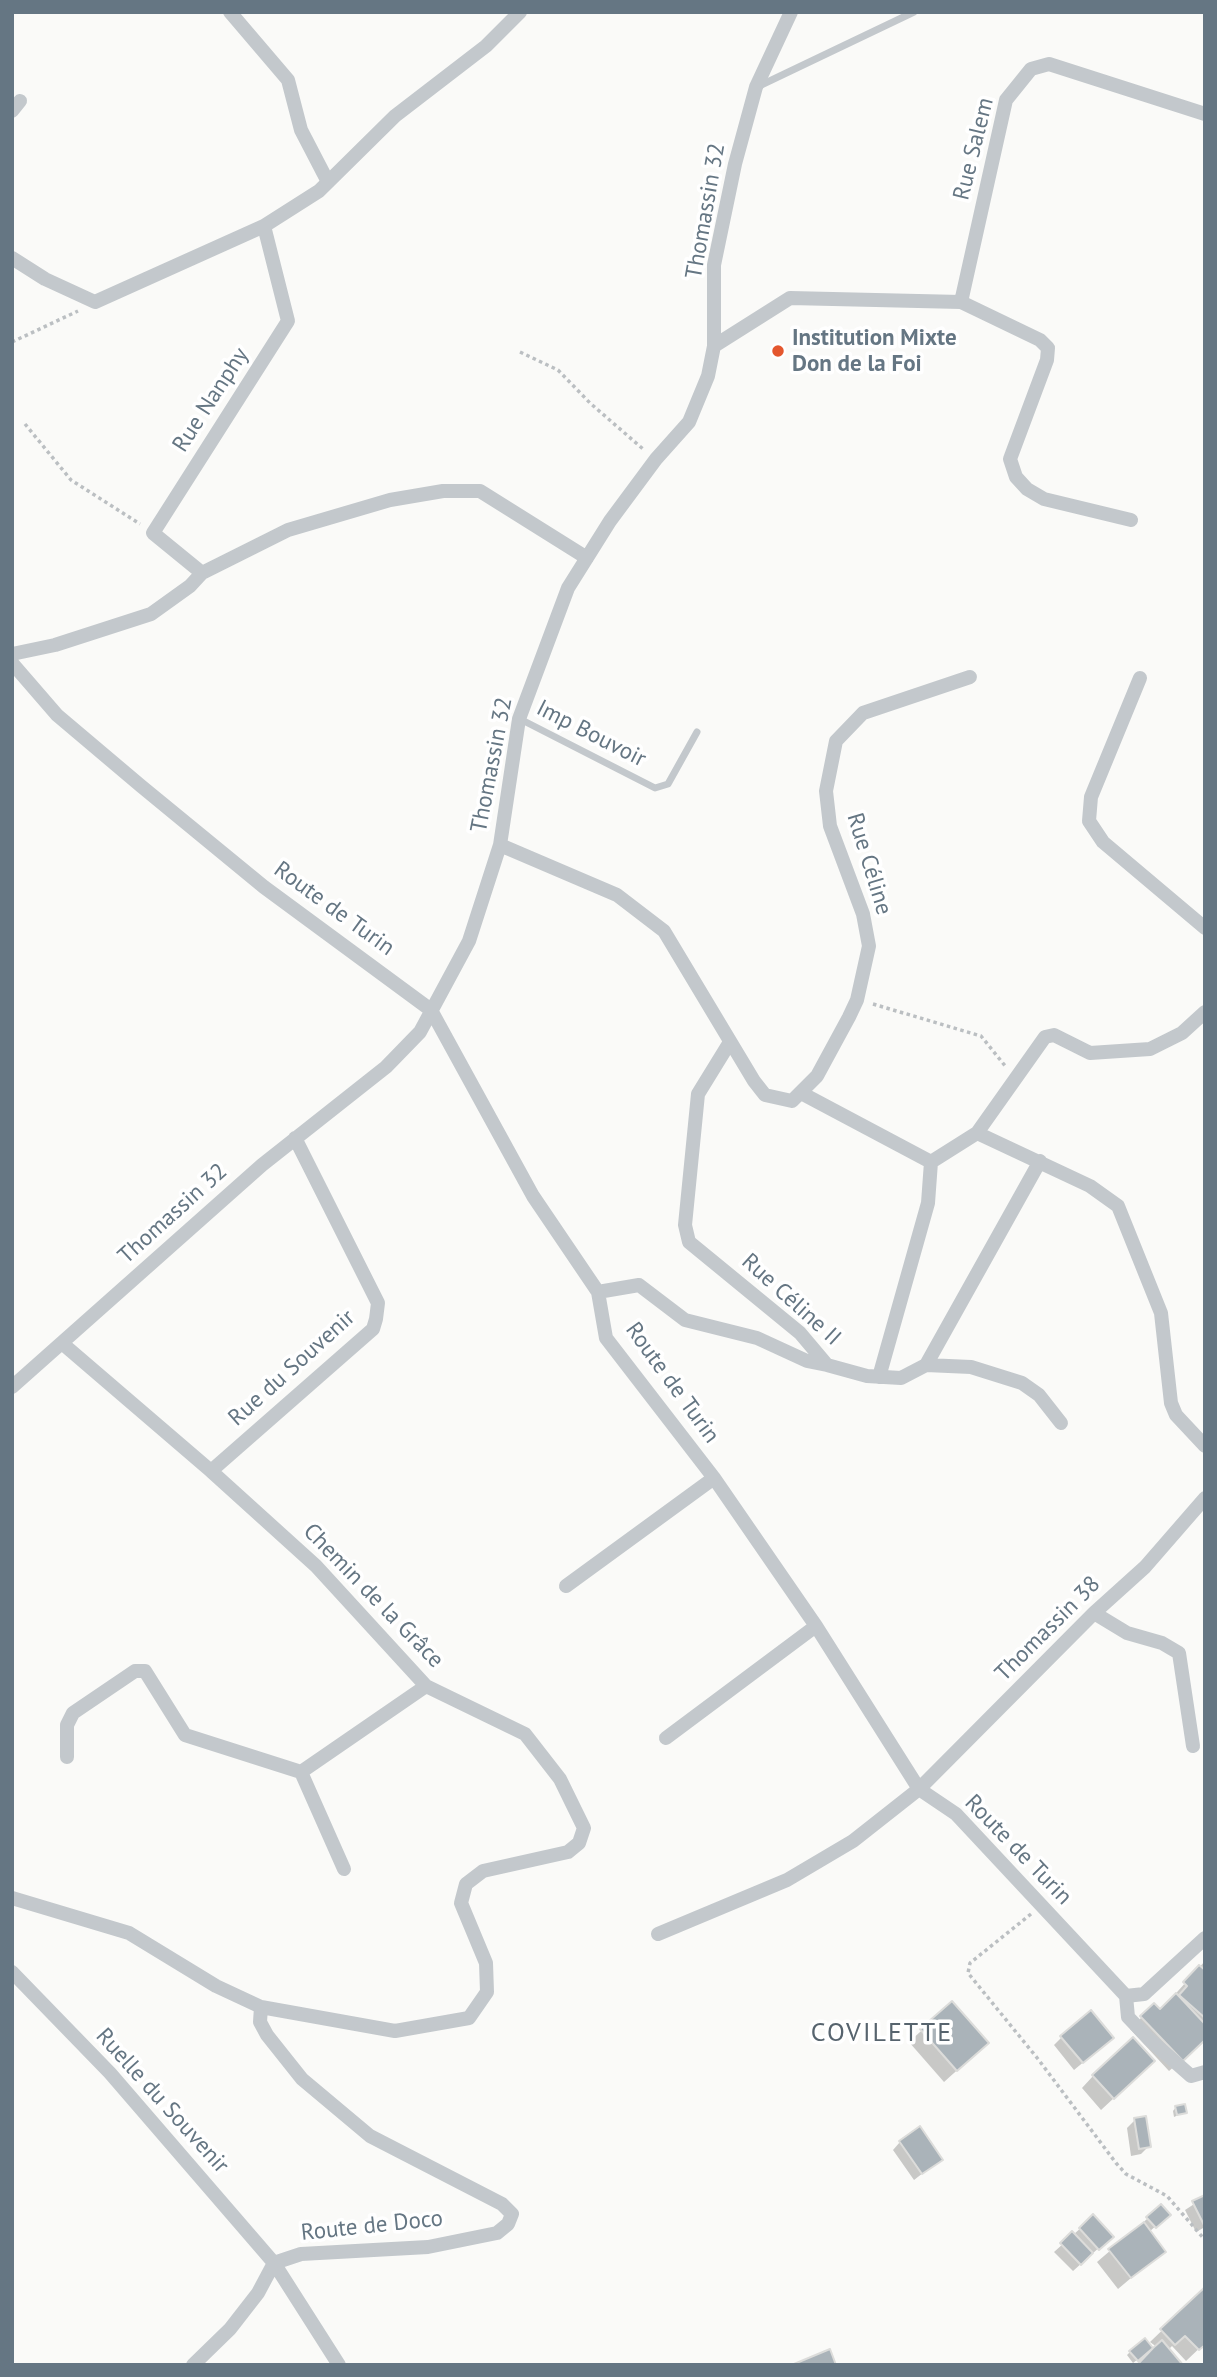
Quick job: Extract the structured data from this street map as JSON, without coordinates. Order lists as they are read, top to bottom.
{
  "streets": {
    "street": [
      "Rue Salem",
      "Thomassin 32",
      "Rue Nanphy",
      "Rue Céline",
      "Route de Turin",
      "Rue Céline II",
      "Rue du Souvenir",
      "Chemin de la Grâce",
      "Thomassin 38",
      "Ruelle du Souvenir",
      "Route de Doco"
    ],
    "lane": ["Imp Bouvoir"]
  },
  "crossings": [
    ["Thomassin 32", "Imp Bouvoir"],
    ["Thomassin 32", "Route de Turin"],
    ["Thomassin 32", "Rue du Souvenir"],
    ["Thomassin 32", "Chemin de la Grâce"],
    ["Route de Turin", "Thomassin 38"],
    ["Rue du Souvenir", "Chemin de la Grâce"],
    ["Chemin de la Grâce", "Route de Doco"],
    ["Ruelle du Souvenir", "Route de Doco"]
  ],
  "districts": ["COVILETTE"],
  "places": ["Institution Mixte Don de la Foi"]
}
